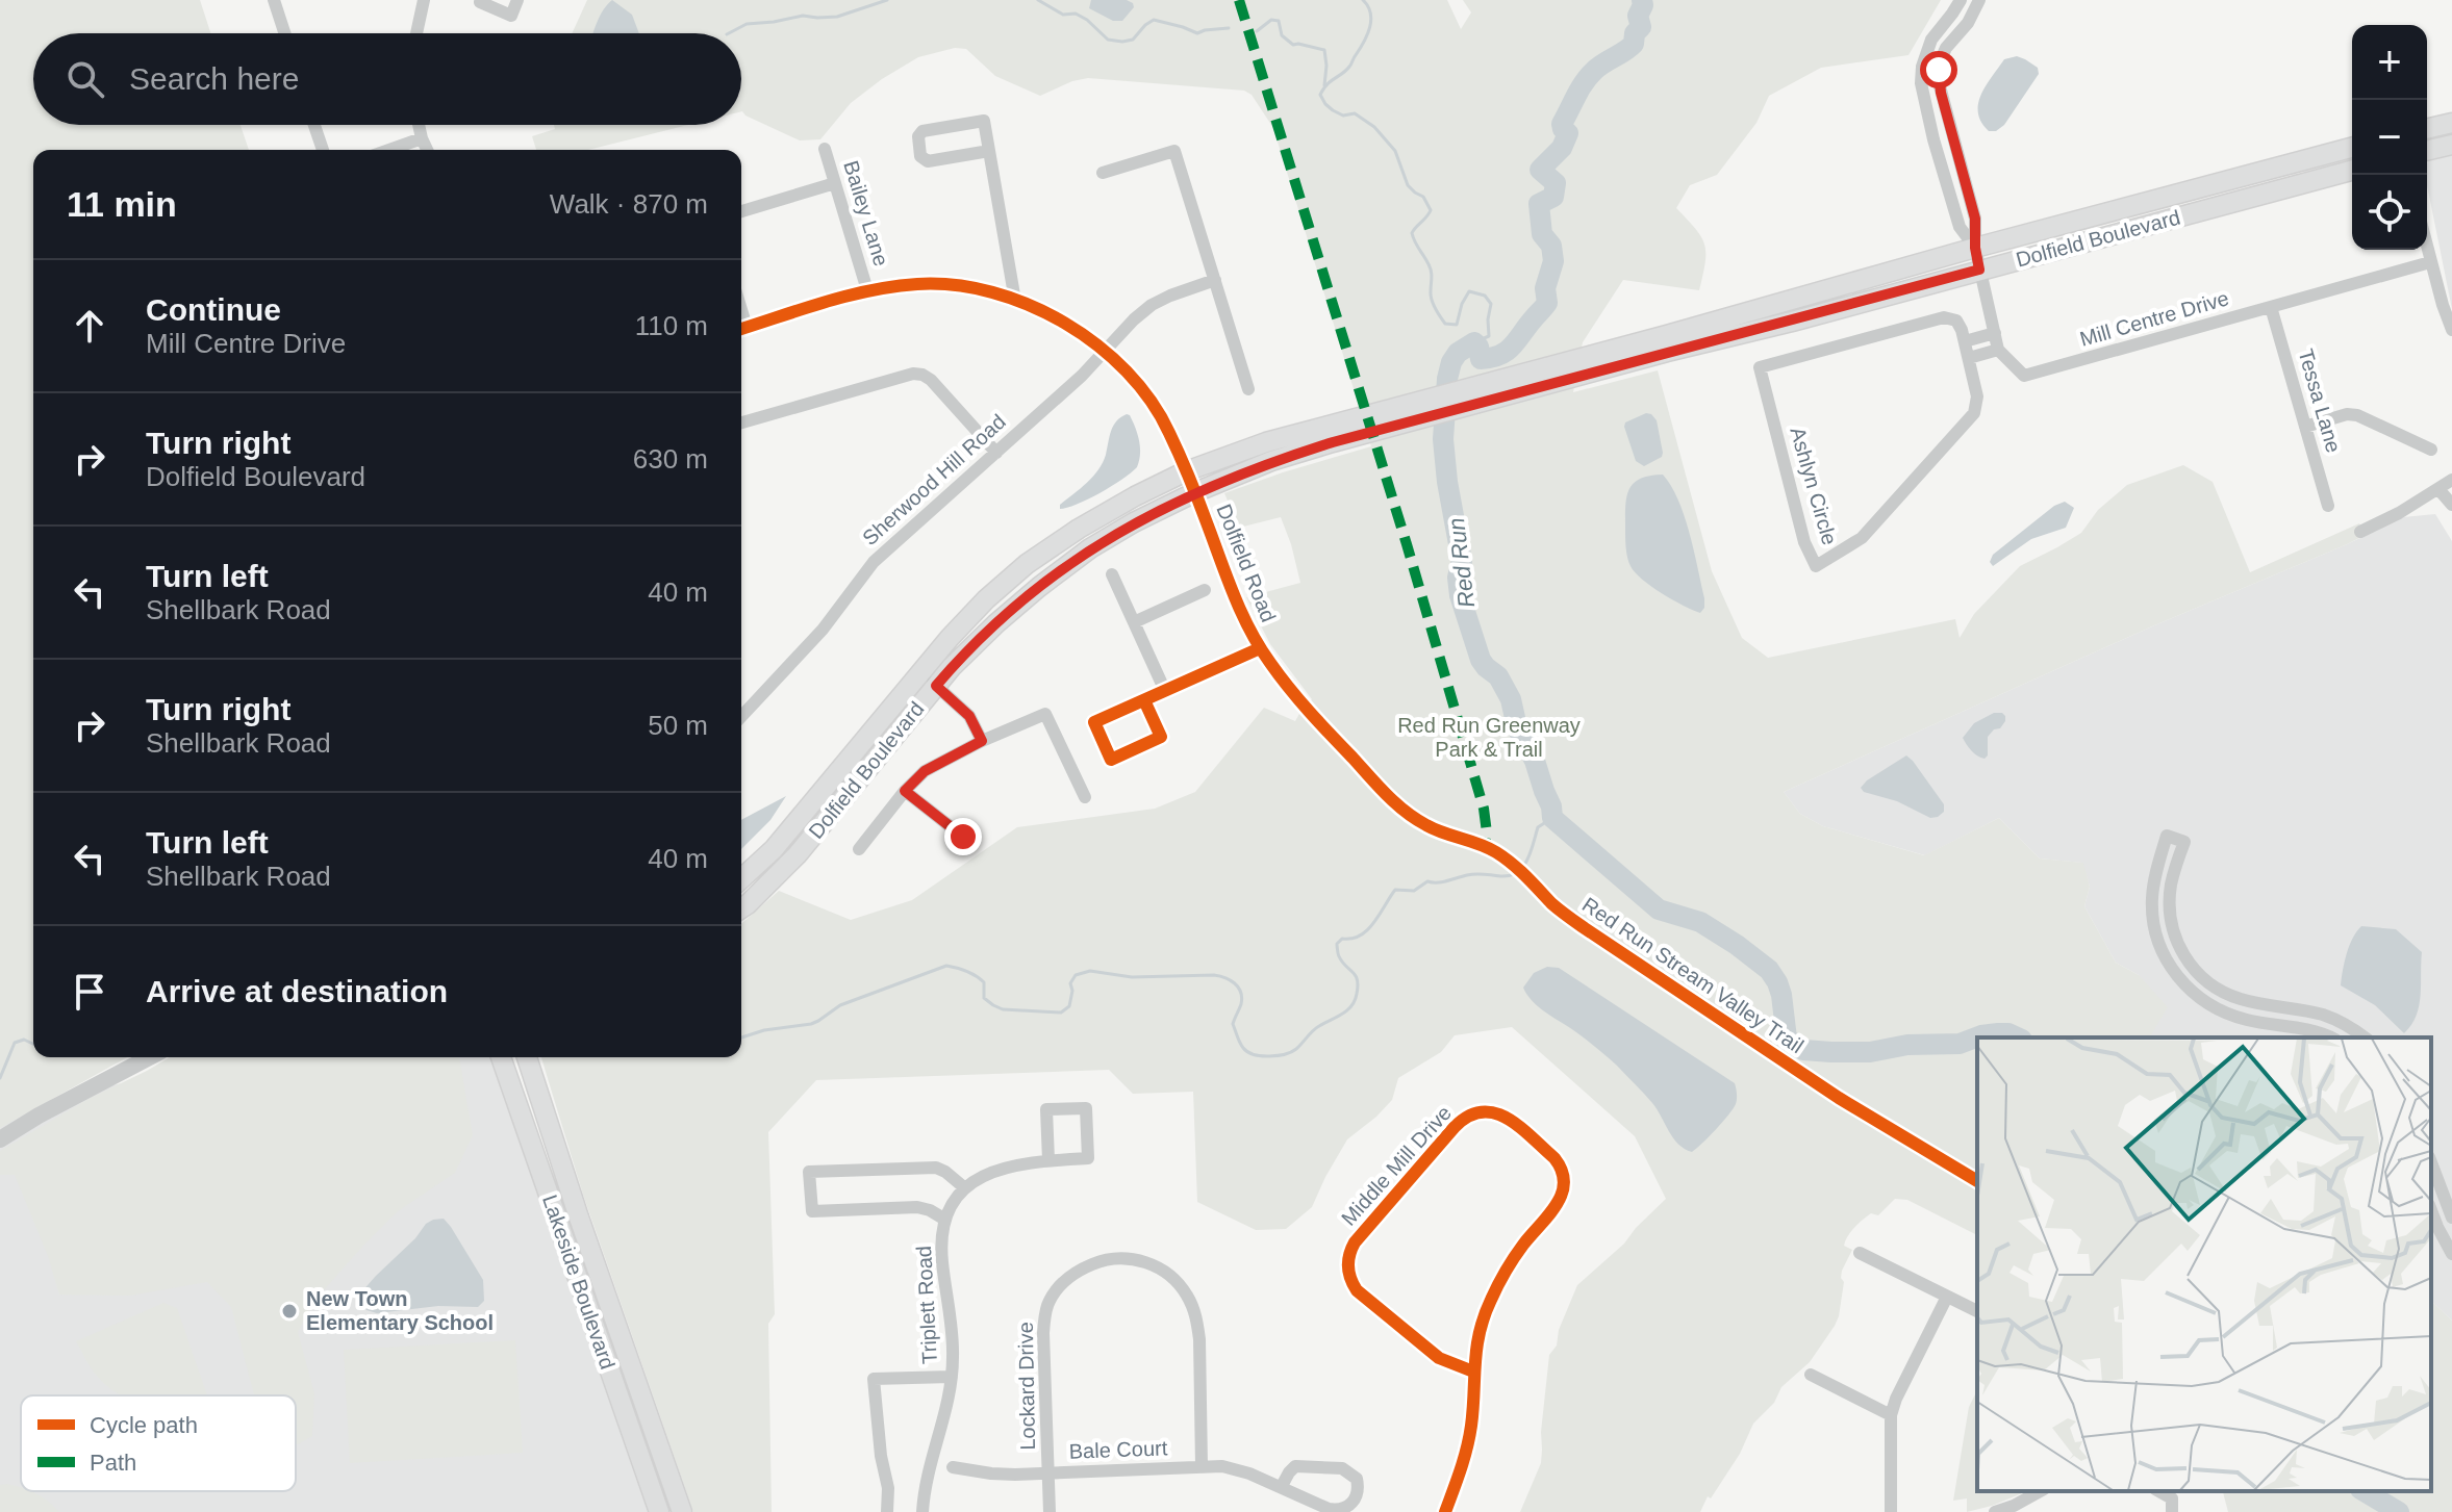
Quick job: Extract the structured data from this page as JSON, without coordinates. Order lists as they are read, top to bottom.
{
  "streets": {
    "main road": ["Dolfield Boulevard", "Lakeside Boulevard"],
    "street": [
      "Bailey Lane",
      "Mill Centre Drive",
      "Tessa Lane",
      "Sherwood Hill Road",
      "Ashlyn Circle",
      "Dolfield Road",
      "Middle Mill Drive",
      "Triplett Road",
      "Lockard Drive",
      "Bale Court"
    ],
    "cycle path": ["Red Run Stream Valley Trail"]
  },
  "crossings": [
    ["Bailey Lane", "Dolfield Road"],
    ["Dolfield Boulevard", "Dolfield Road"],
    ["Mill Centre Drive", "Tessa Lane"],
    ["Sherwood Hill Road", "Dolfield Road"],
    ["Lockard Drive", "Bale Court"]
  ],
  "water": ["Red Run"],
  "parks": ["Red Run Greenway Park & Trail"],
  "places": ["New Town Elementary School"],
  "legend": ["Cycle path", "Path"],
  "page": {
    "map_buttons": ["+", "−"],
    "search": "Search here",
    "heading": ["11 min", "Walk · 870 m"],
    "list": [
      ["Continue", "Mill Centre Drive", "110 m"],
      ["Turn right", "Dolfield Boulevard", "630 m"],
      ["Turn left", "Shellbark Road", "40 m"],
      ["Turn right", "Shellbark Road", "50 m"],
      ["Turn left", "Shellbark Road", "40 m"],
      "Arrive at destination"
    ]
  }
}
